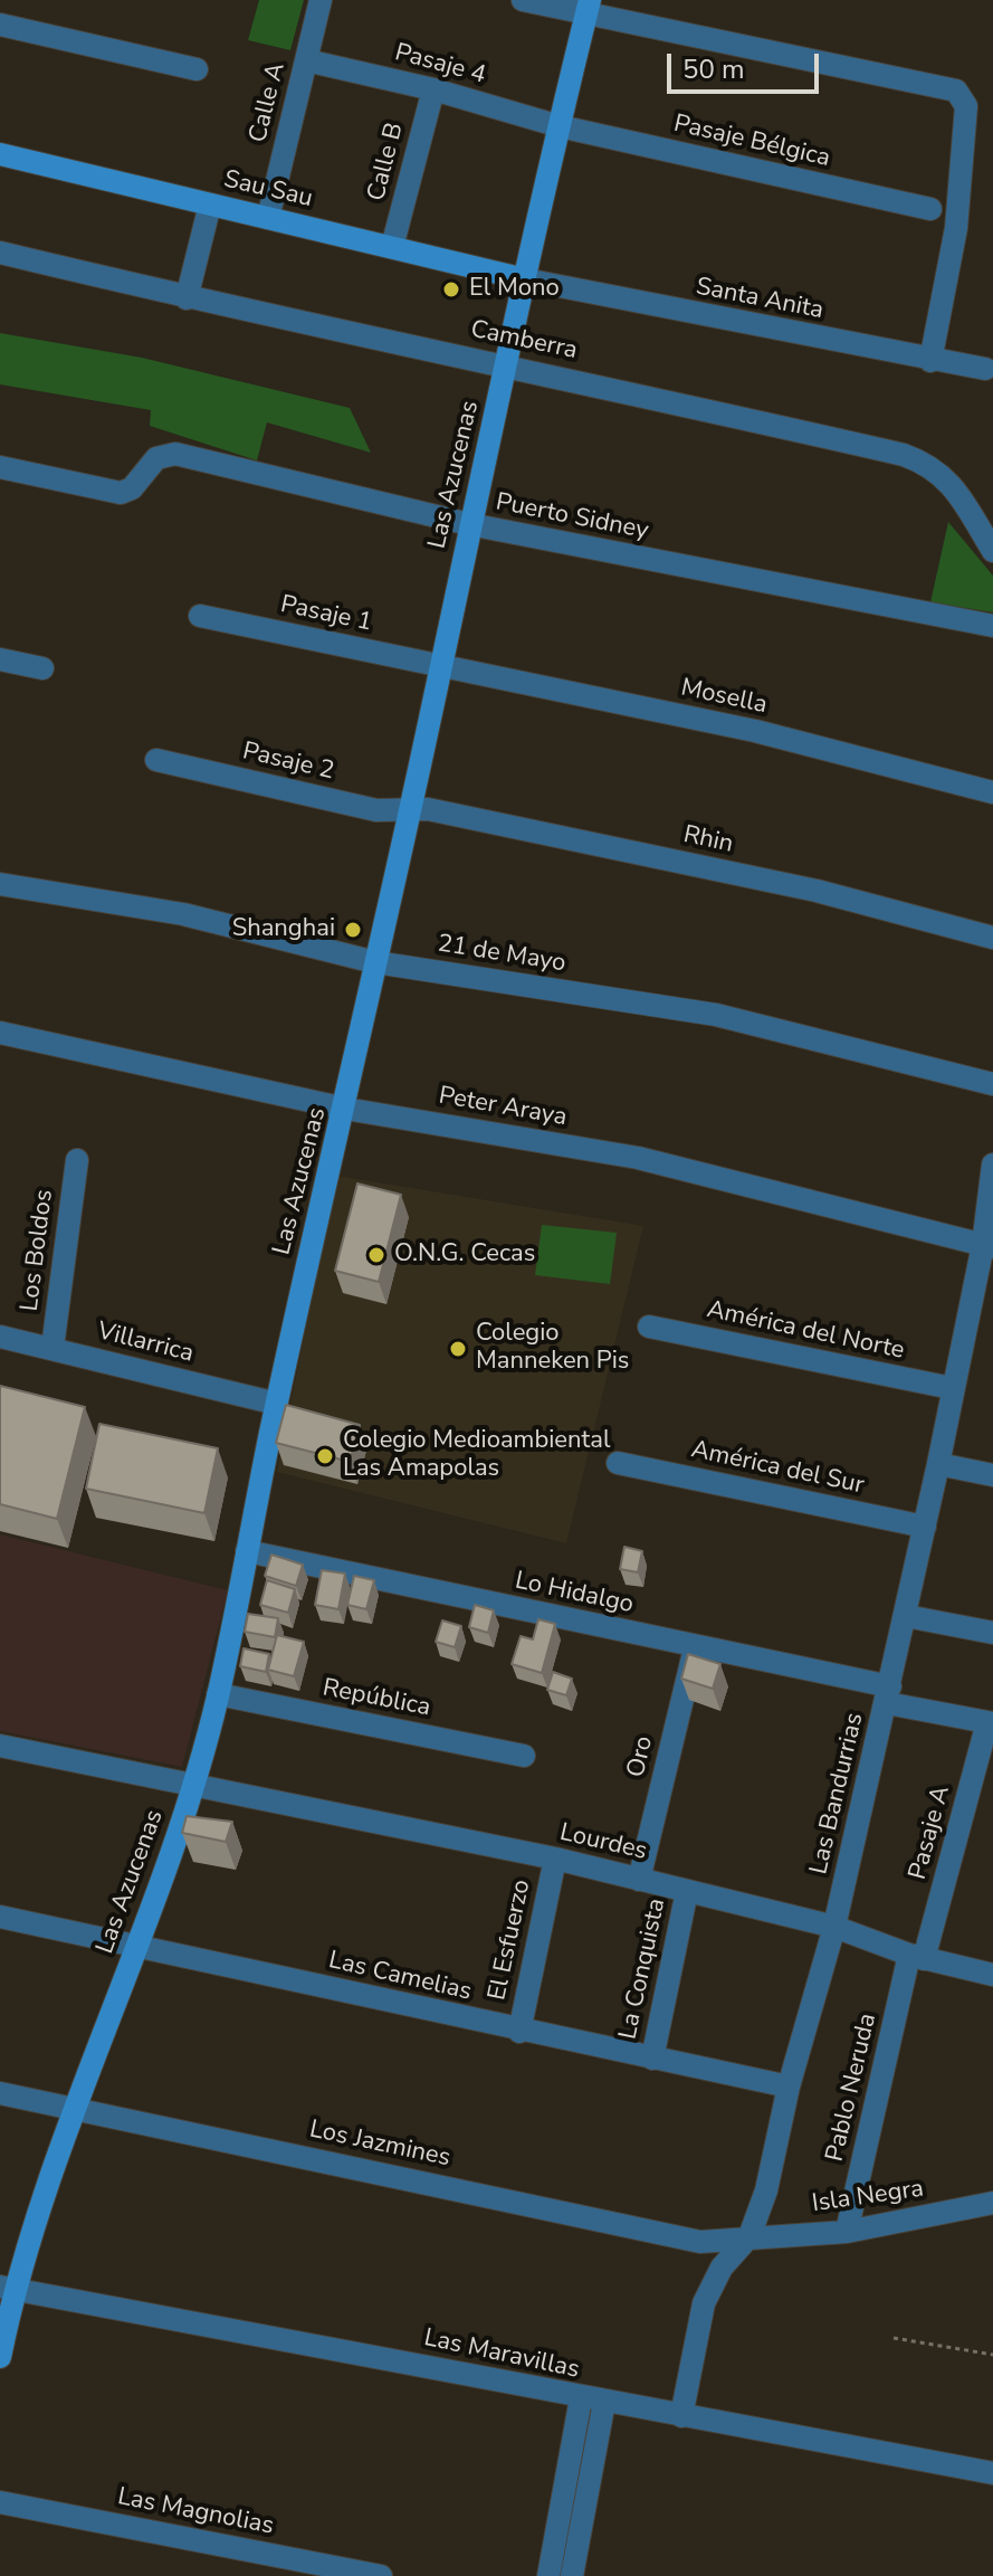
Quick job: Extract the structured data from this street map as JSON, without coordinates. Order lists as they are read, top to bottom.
{
  "streets": {
    "street": [
      "Pasaje 4",
      "Calle A",
      "Pasaje Bélgica",
      "Calle B",
      "Sau Sau",
      "Santa Anita",
      "Camberra",
      "Las Azucenas",
      "Puerto Sidney",
      "Pasaje 1",
      "Mosella",
      "Pasaje 2",
      "Rhin",
      "21 de Mayo",
      "Peter Araya",
      "Los Boldos",
      "América del Norte",
      "Villarrica",
      "América del Sur",
      "Lo Hidalgo",
      "República",
      "Oro",
      "Las Bandurrias",
      "Pasaje A",
      "Lourdes",
      "El Esfuerzo",
      "La Conquista",
      "Las Camelias",
      "Pablo Neruda",
      "Los Jazmines",
      "Isla Negra",
      "Las Maravillas",
      "Las Magnolias"
    ]
  },
  "crossings": [
    ["Pasaje 4", "Calle A"],
    ["Pasaje 4", "Pasaje Bélgica"],
    ["Pasaje 4", "Calle B"],
    ["Pasaje 4", "Las Azucenas"],
    ["Calle A", "Sau Sau"],
    ["Pasaje Bélgica", "Las Azucenas"],
    ["Calle B", "Sau Sau"],
    ["Sau Sau", "Santa Anita"],
    ["Sau Sau", "Las Azucenas"],
    ["Santa Anita", "Las Azucenas"],
    ["Camberra", "Las Azucenas"],
    ["Las Azucenas", "Puerto Sidney"],
    ["Las Azucenas", "Pasaje 1"],
    ["Las Azucenas", "Mosella"],
    ["Las Azucenas", "Pasaje 2"],
    ["Las Azucenas", "Rhin"],
    ["Las Azucenas", "21 de Mayo"],
    ["Las Azucenas", "Peter Araya"],
    ["Las Azucenas", "Villarrica"],
    ["Las Azucenas", "Lo Hidalgo"],
    ["Las Azucenas", "República"],
    ["Las Azucenas", "Lourdes"],
    ["Las Azucenas", "Las Camelias"],
    ["Las Azucenas", "Los Jazmines"],
    ["Las Azucenas", "Las Maravillas"],
    ["Pasaje 1", "Mosella"],
    ["Pasaje 2", "Rhin"],
    ["Peter Araya", "Las Bandurrias"],
    ["Los Boldos", "Villarrica"],
    ["América del Norte", "Las Bandurrias"],
    ["América del Sur", "Las Bandurrias"],
    ["Lo Hidalgo", "Oro"],
    ["Lo Hidalgo", "Las Bandurrias"],
    ["Lo Hidalgo", "Pasaje A"],
    ["Oro", "Lourdes"],
    ["Las Bandurrias", "Lourdes"],
    ["Las Bandurrias", "Las Camelias"],
    ["Las Bandurrias", "Los Jazmines"],
    ["Las Bandurrias", "Isla Negra"],
    ["Las Bandurrias", "Las Maravillas"],
    ["Pasaje A", "Lourdes"],
    ["Pasaje A", "Pablo Neruda"],
    ["Lourdes", "El Esfuerzo"],
    ["Lourdes", "La Conquista"],
    ["Lourdes", "Pablo Neruda"],
    ["El Esfuerzo", "Las Camelias"],
    ["La Conquista", "Las Camelias"],
    ["Pablo Neruda", "Isla Negra"],
    ["Los Jazmines", "Isla Negra"]
  ],
  "places": [
    "El Mono",
    "Shanghai",
    "O.N.G. Cecas",
    "Colegio Manneken Pis",
    "Colegio Medioambiental Las Amapolas"
  ],
  "scale_bar": "50 m"
}
